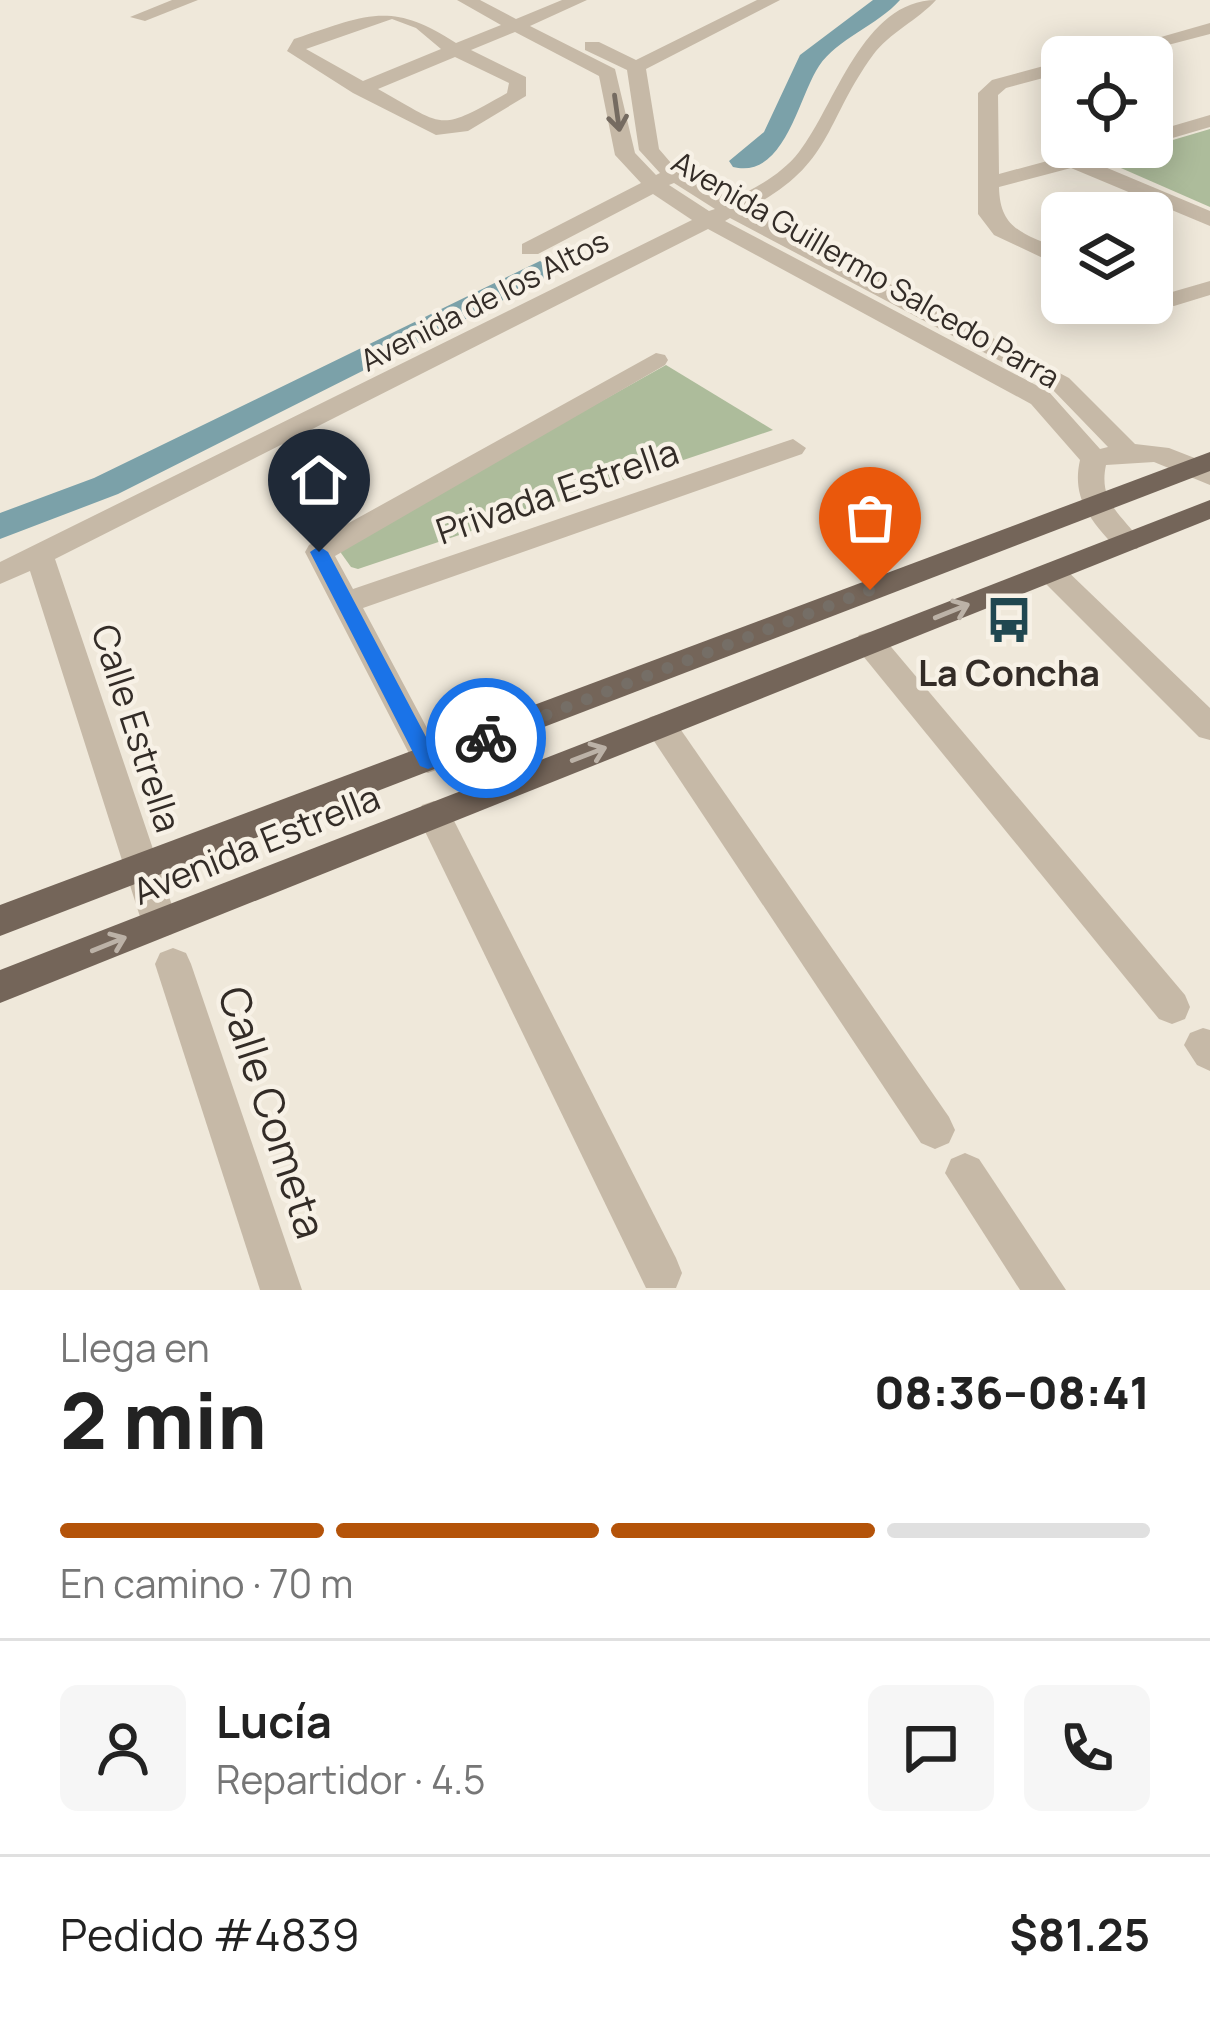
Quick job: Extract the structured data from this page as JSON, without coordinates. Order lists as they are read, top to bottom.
{
  "streets": {
    "main road": ["Avenida Estrella"],
    "street": [
      "Avenida Guillermo Salcedo Parra",
      "Avenida de los Altos",
      "Privada Estrella",
      "Calle Estrella",
      "Calle Cometa"
    ]
  },
  "crossings": [
    ["Avenida Guillermo Salcedo Parra", "Avenida de los Altos"],
    ["Avenida de los Altos", "Calle Estrella"],
    ["Calle Estrella", "Avenida Estrella"]
  ],
  "places": {
    "bus stop": ["La Concha"]
  },
  "page": {
    "heading": ["2 min", "Llega en", "08:36–08:41"],
    "panel": [
      "Lucía",
      "Repartidor · 4.5",
      "Pedido #4839",
      "$81.25"
    ],
    "bar": "En camino · 70 m"
  }
}
